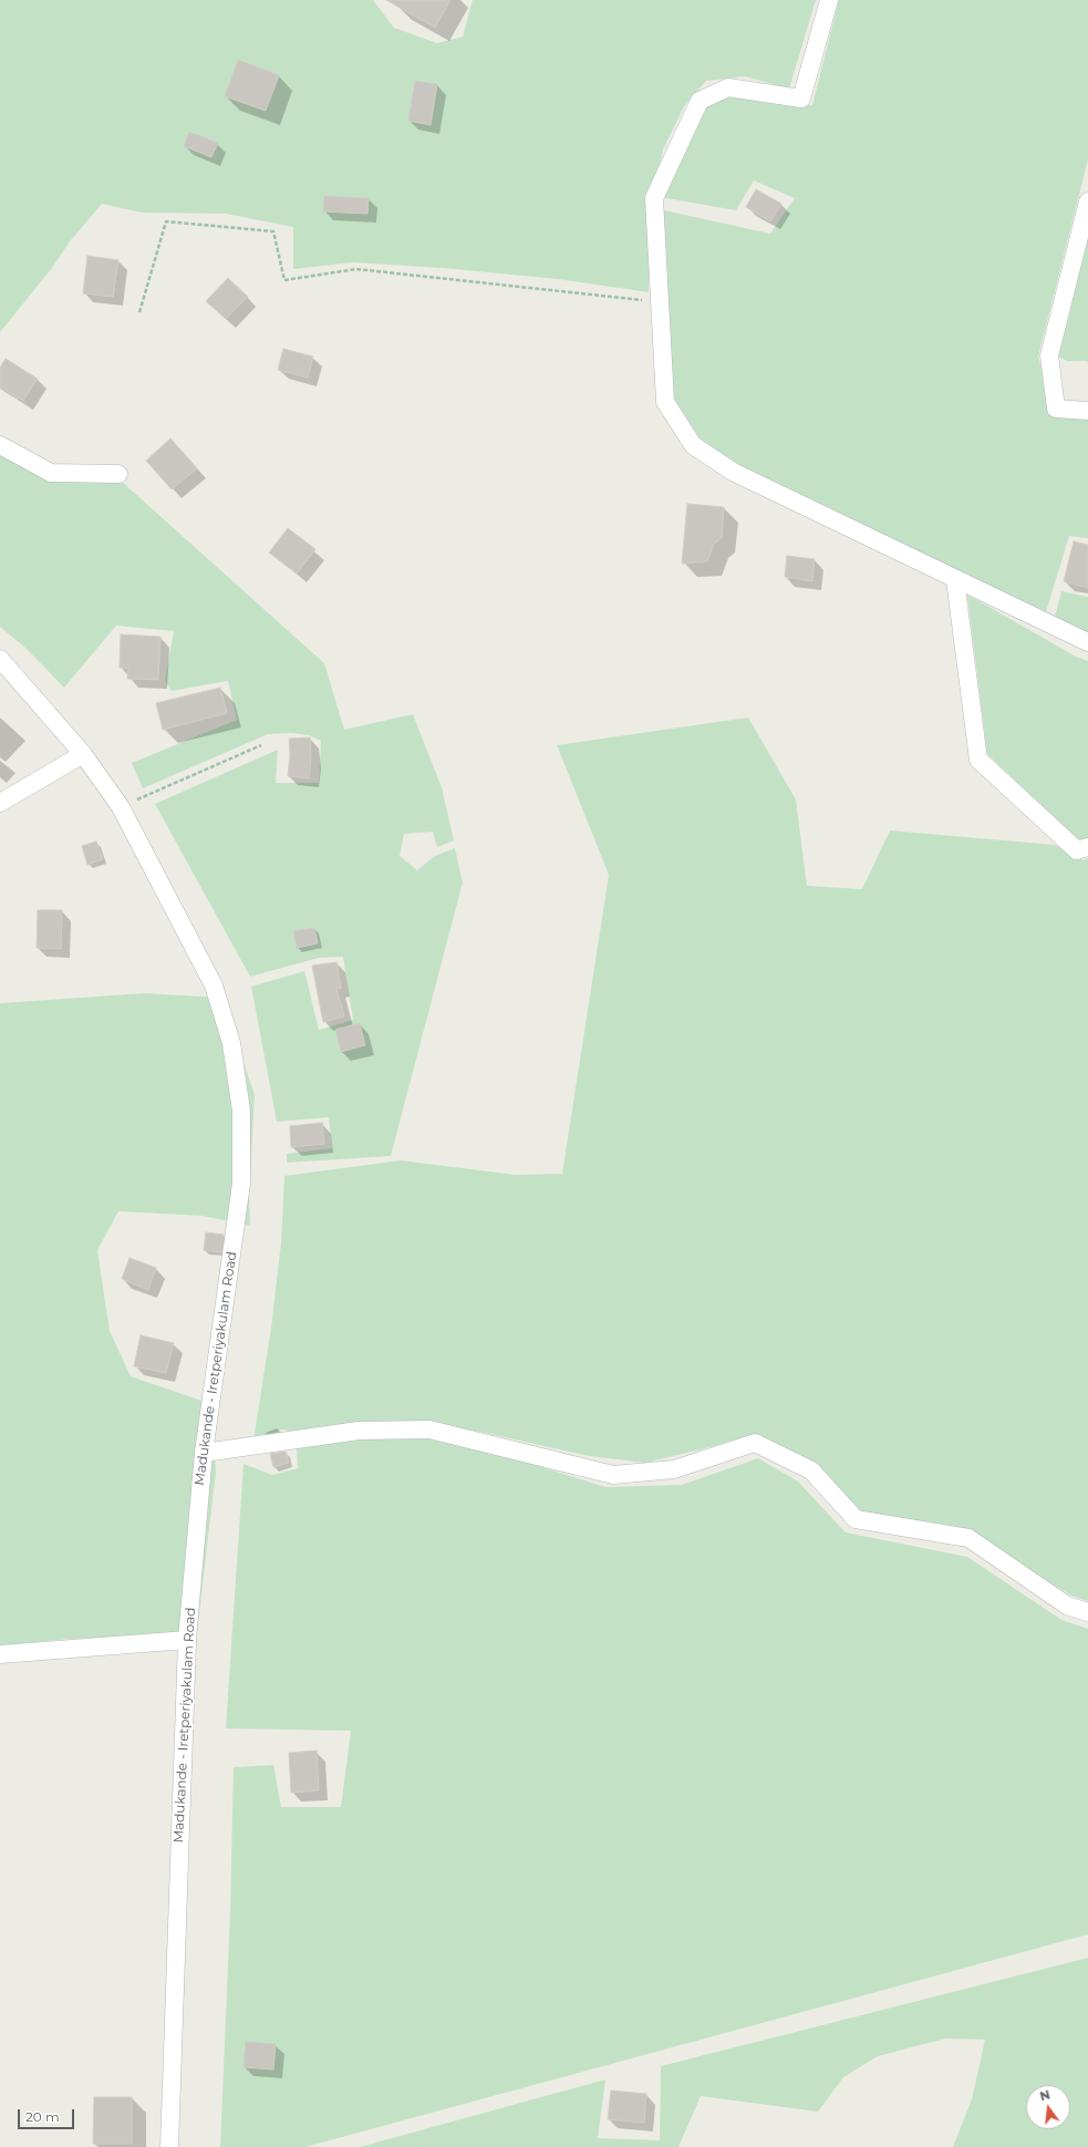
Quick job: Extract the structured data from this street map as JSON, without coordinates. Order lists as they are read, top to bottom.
{
  "streets": {
    "street": ["Madukande - Iretperiyakulam Road"]
  },
  "scale_bar": "20 m",
  "north": "top"
}
